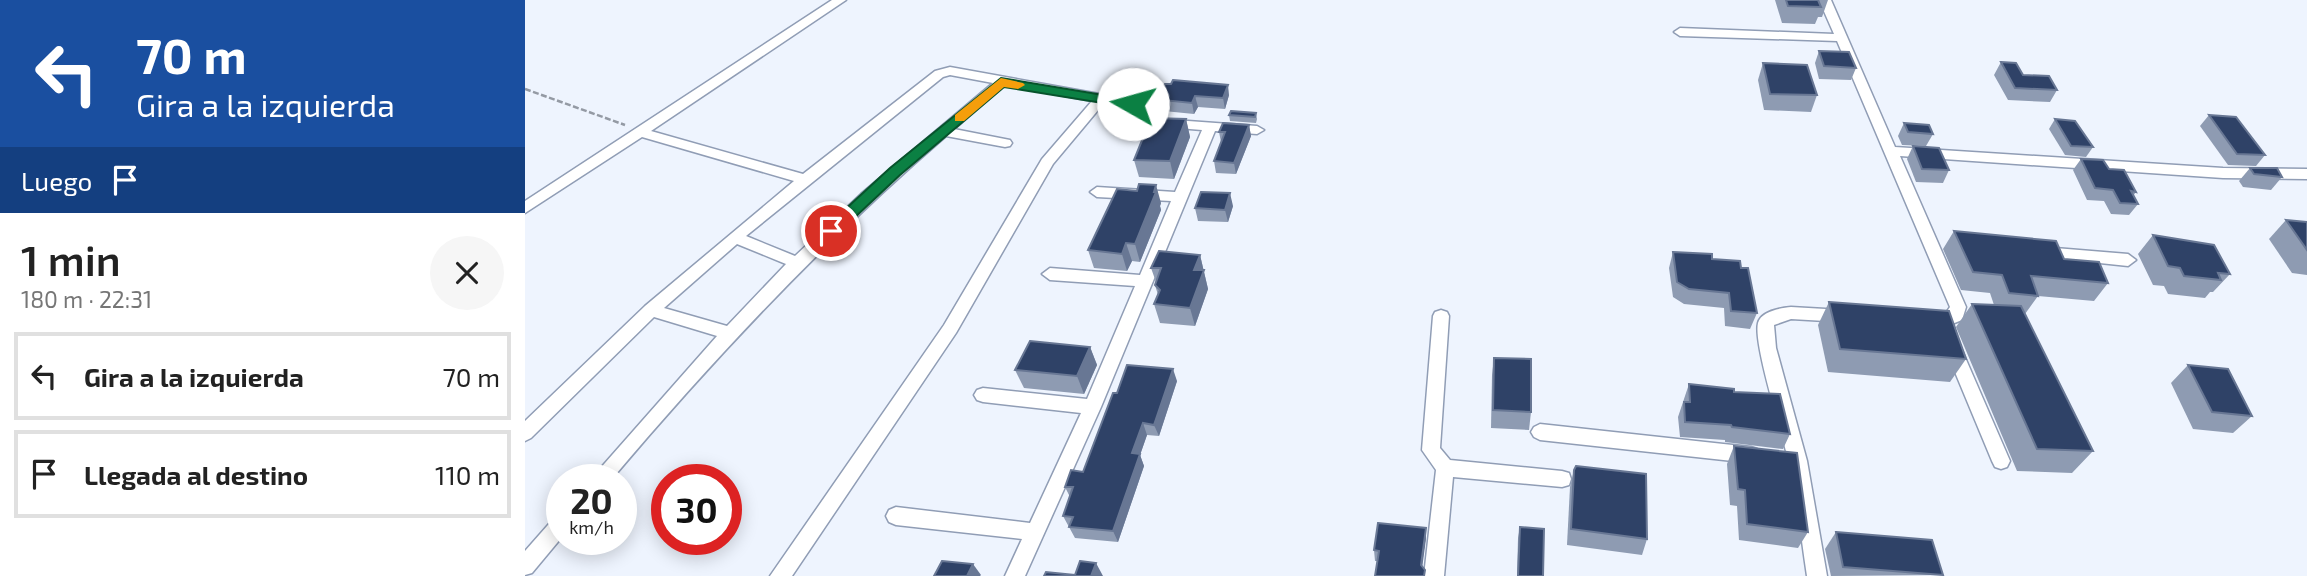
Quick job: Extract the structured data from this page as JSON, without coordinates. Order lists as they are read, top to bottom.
{
  "page": {
    "turn": ["70 m", "Gira a la izquierda"],
    "then": "Luego",
    "heading": ["1 min", "180 m · 22:31"],
    "list": [
      {
        "name": "Gira a la izquierda",
        "value": "70 m"
      },
      {
        "name": "Llegada al destino",
        "value": "110 m"
      }
    ],
    "speed": "20 km/h",
    "limit": "30"
  }
}
